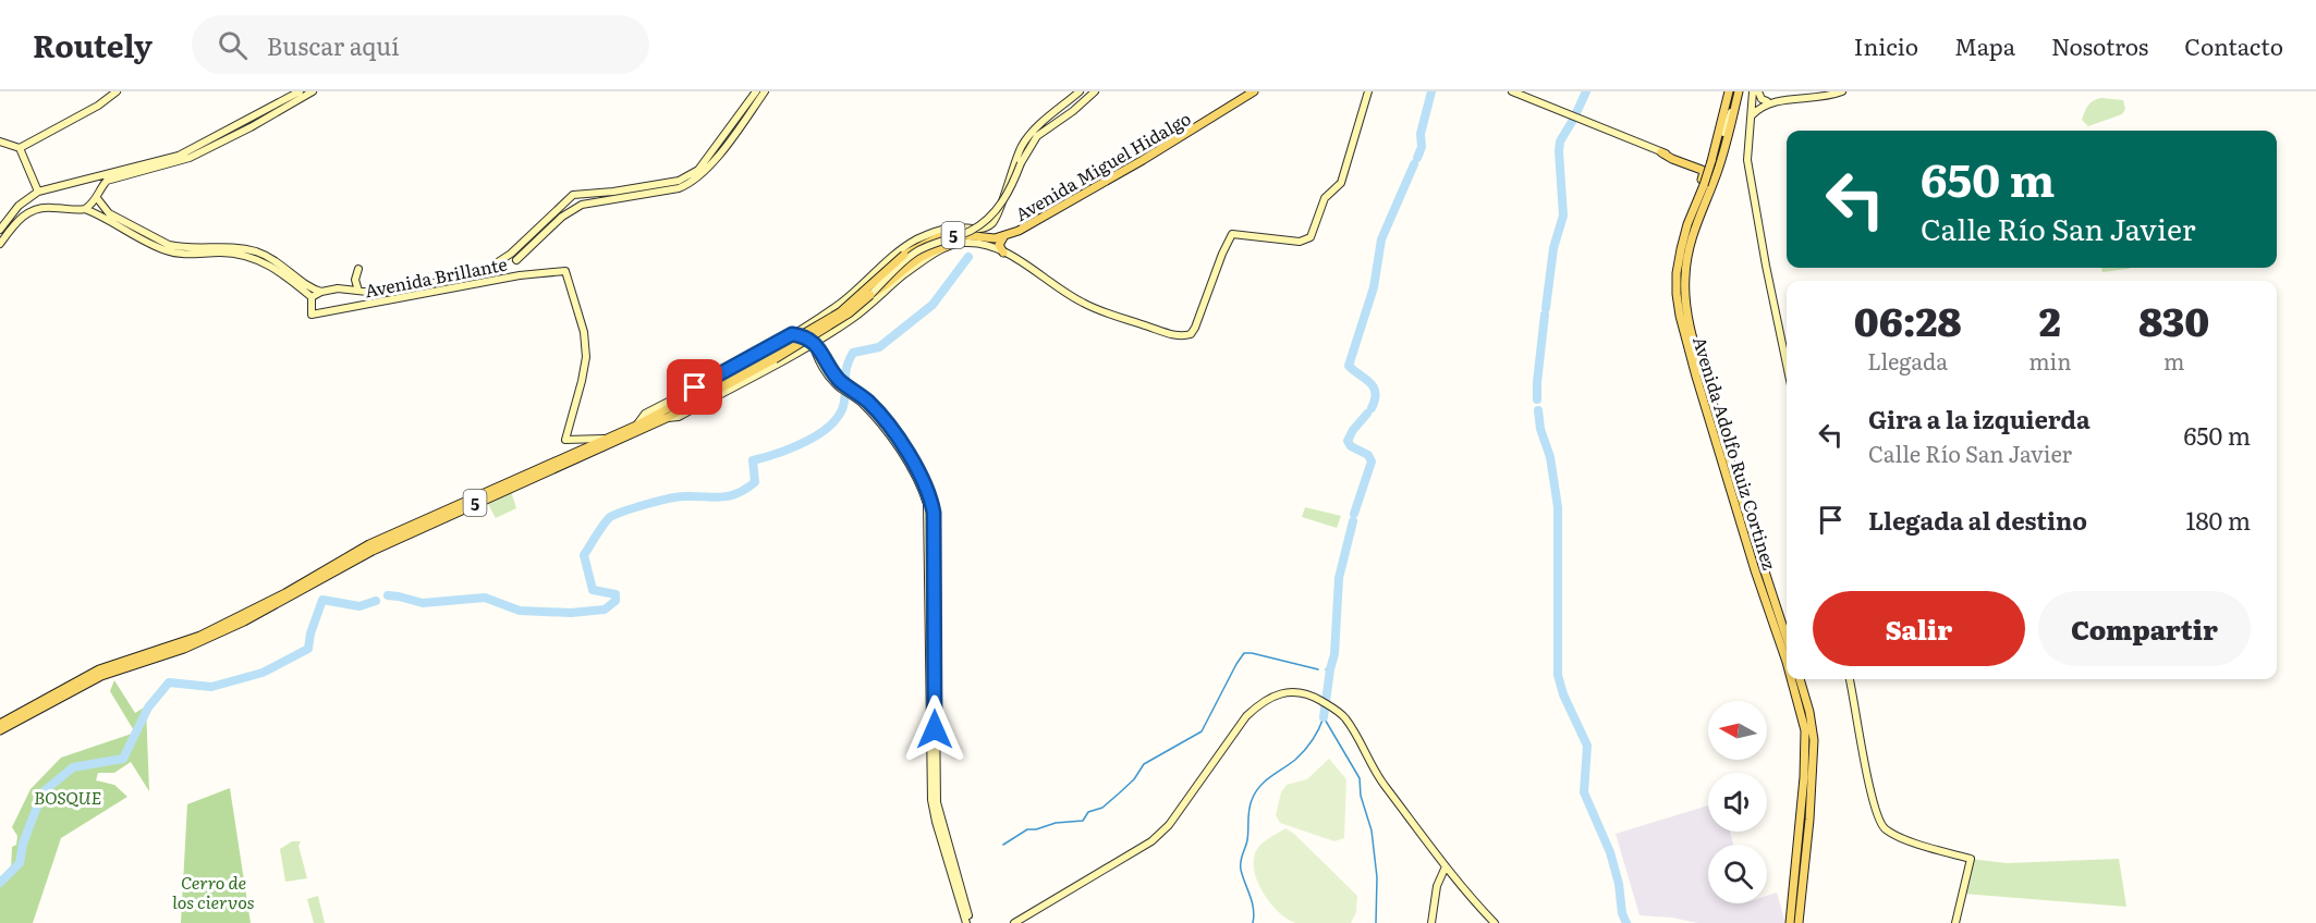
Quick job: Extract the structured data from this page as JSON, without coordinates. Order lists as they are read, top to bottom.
{
  "streets": {
    "main road": ["Avenida Miguel Hidalgo", "5", "Avenida Adolfo Ruiz Cortinez"],
    "street": ["Avenida Brillante"]
  },
  "crossings": [
    ["Avenida Miguel Hidalgo", "5"]
  ],
  "parks": ["BOSQUE", "Cerro de los ciervos"],
  "north": "left",
  "page": {
    "header": "Routely",
    "search": "Buscar aquí",
    "nav": [
      "Inicio",
      "Mapa",
      "Nosotros",
      "Contacto"
    ],
    "turn": ["650 m", "Calle Río San Javier"],
    "eta": [
      "06:28",
      "Llegada",
      "2",
      "min",
      "830",
      "m"
    ],
    "list": [
      {
        "name": "Gira a la izquierda",
        "note": "Calle Río San Javier",
        "value": "650 m"
      },
      {
        "name": "Llegada al destino",
        "value": "180 m"
      }
    ],
    "buttons": ["Salir", "Compartir"]
  }
}
